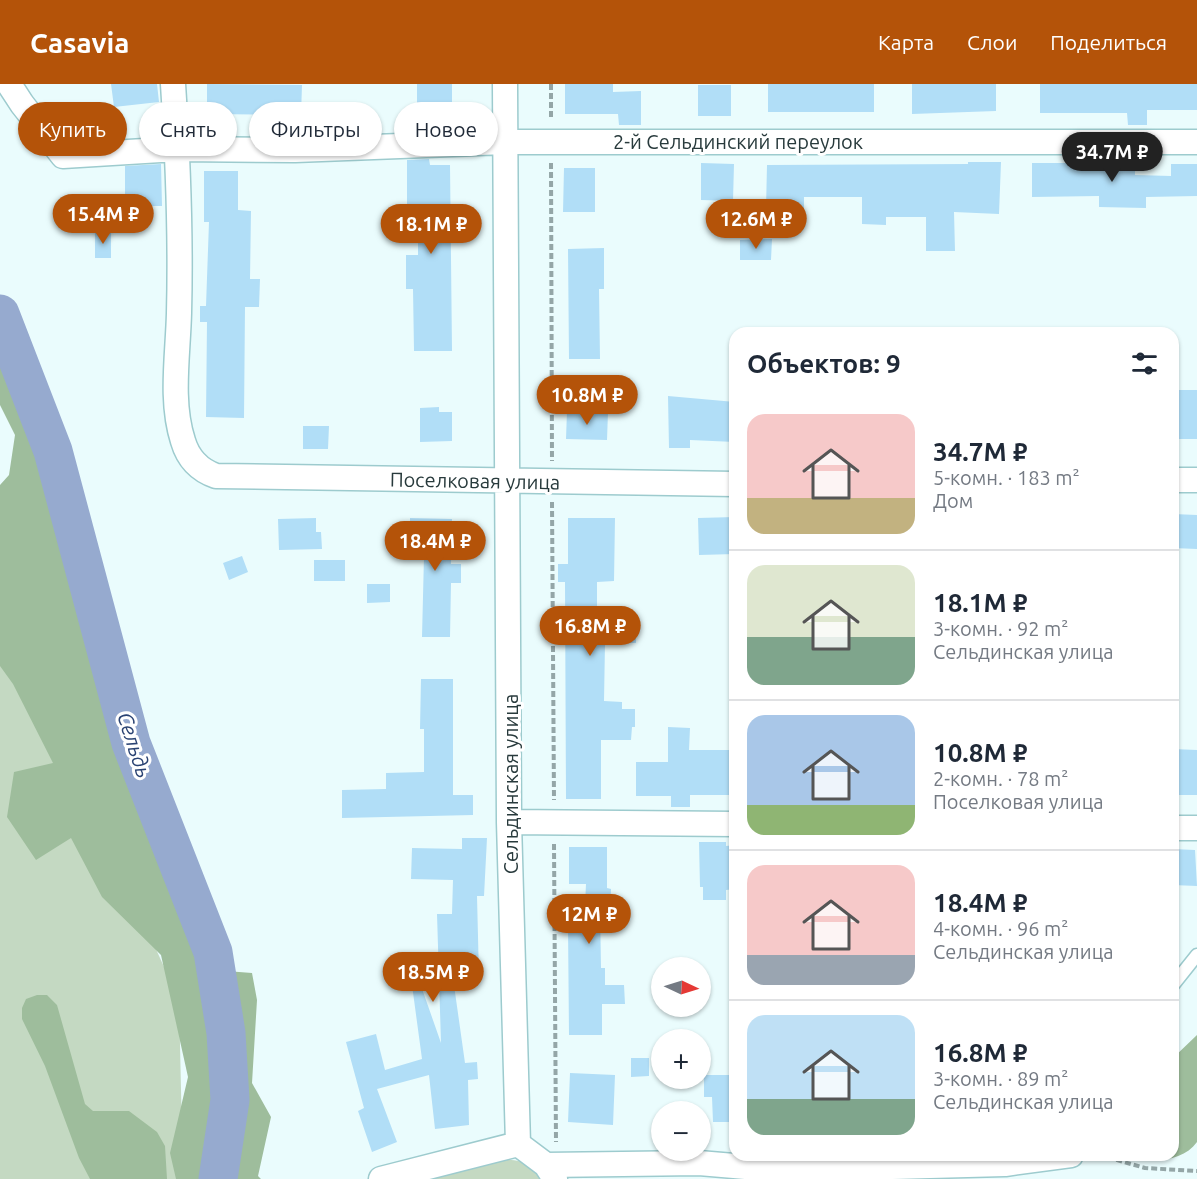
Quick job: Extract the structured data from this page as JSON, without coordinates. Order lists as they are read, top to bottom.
{
  "streets": {
    "street": ["2-й Сельдинский переулок", "Поселковая улица", "Сельдинская улица"]
  },
  "crossings": [
    ["2-й Сельдинский переулок", "Сельдинская улица"],
    ["Поселковая улица", "Сельдинская улица"]
  ],
  "water": ["Сельдь"],
  "north": "right",
  "page": {
    "header": "Casavia",
    "nav": ["Карта", "Слои", "Поделиться"],
    "chip": [
      "Купить",
      "Снять",
      "Фильтры",
      "Новое"
    ],
    "price": [
      "34.7M ₽",
      "15.4M ₽",
      "12.6M ₽",
      "18.1M ₽",
      "10.8M ₽",
      "18.4M ₽",
      "16.8M ₽",
      "12M ₽",
      "18.5M ₽"
    ],
    "heading": "Объектов: 9",
    "list": [
      {
        "name": "34.7M ₽",
        "note": "5-комн. · 183 m² · Дом"
      },
      {
        "name": "18.1M ₽",
        "note": "3-комн. · 92 m² · Сельдинская улица"
      },
      {
        "name": "10.8M ₽",
        "note": "2-комн. · 78 m² · Поселковая улица"
      },
      {
        "name": "18.4M ₽",
        "note": "4-комн. · 96 m² · Сельдинская улица"
      },
      {
        "name": "16.8M ₽",
        "note": "3-комн. · 89 m² · Сельдинская улица"
      }
    ],
    "map_buttons": ["+", "−"]
  }
}
